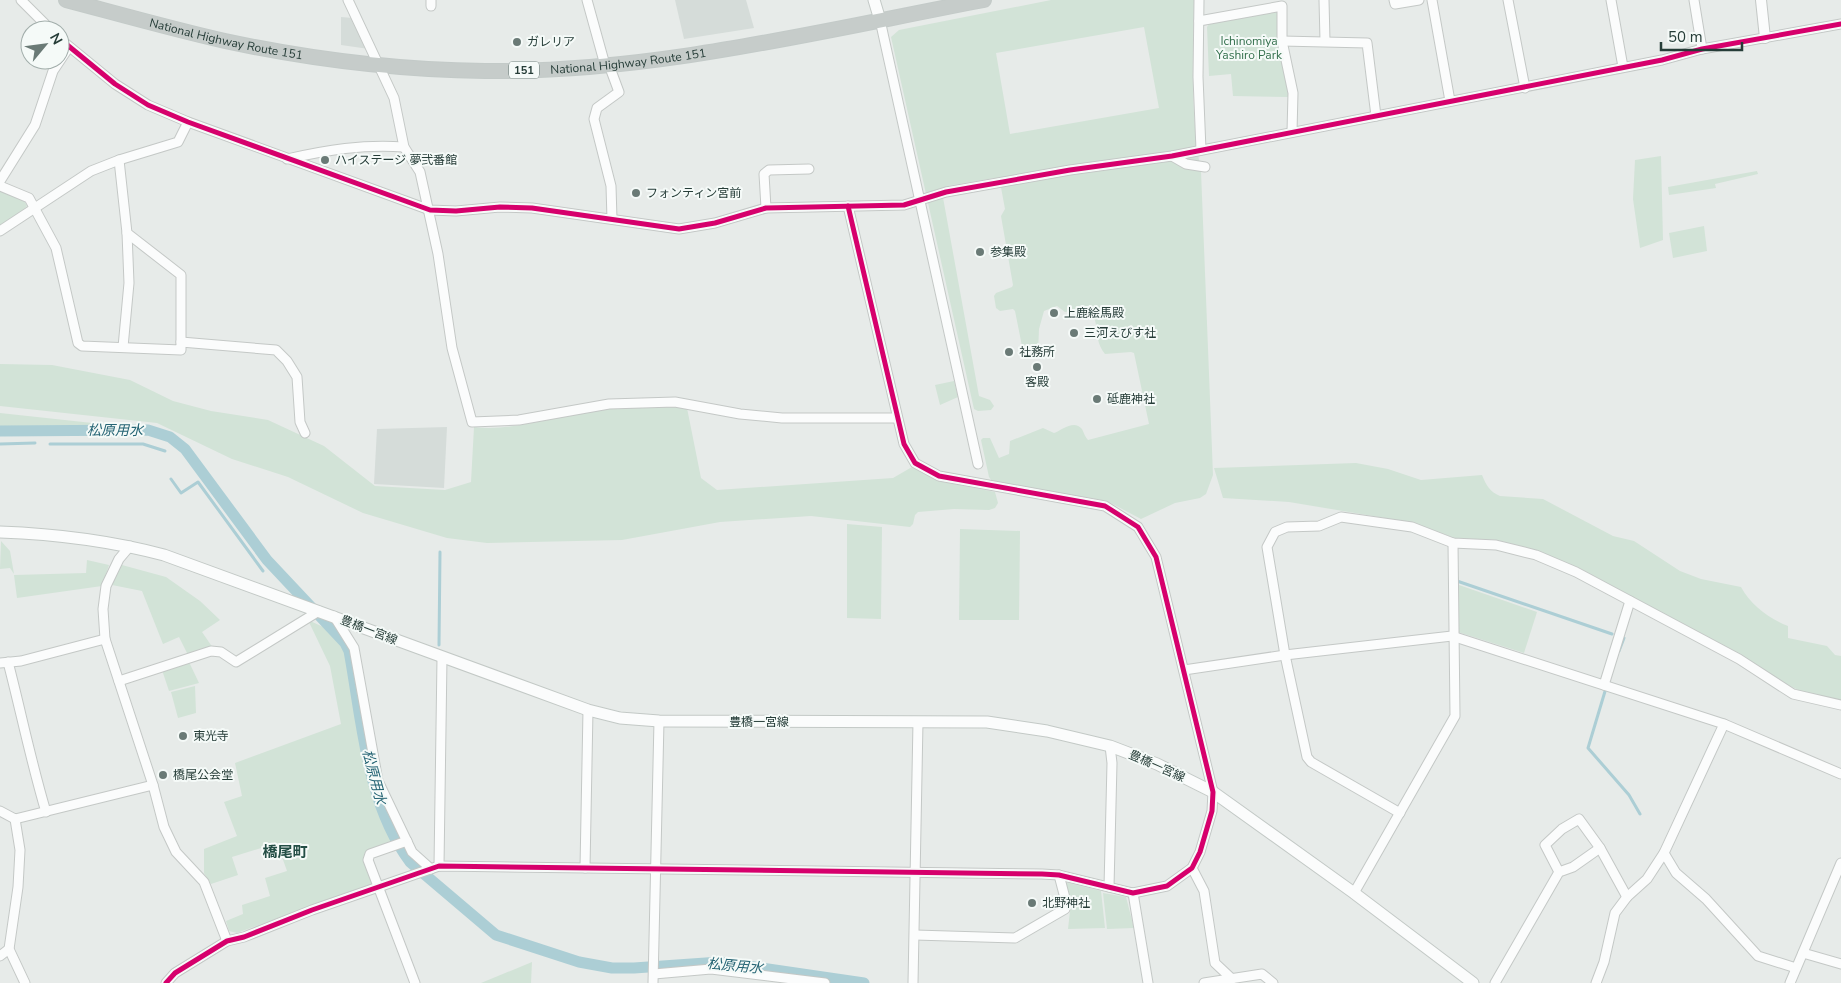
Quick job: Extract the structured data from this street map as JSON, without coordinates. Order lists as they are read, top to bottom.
{
  "streets": {
    "highway": ["National Highway Route 151", "151"],
    "main road": ["豊橋一宮線"]
  },
  "districts": ["橋尾町"],
  "water": ["松原用水"],
  "parks": ["Ichinomiya Yashiro Park"],
  "places": [
    "ガレリア",
    "ハイステージ 夢弐番館",
    "フォンティン宮前",
    "参集殿",
    "上鹿絵馬殿",
    "三河えびす社",
    "社務所",
    "客殿",
    "砥鹿神社",
    "東光寺",
    "橋尾公会堂",
    "北野神社"
  ],
  "scale_bar": "50 m",
  "north": "top right"
}
